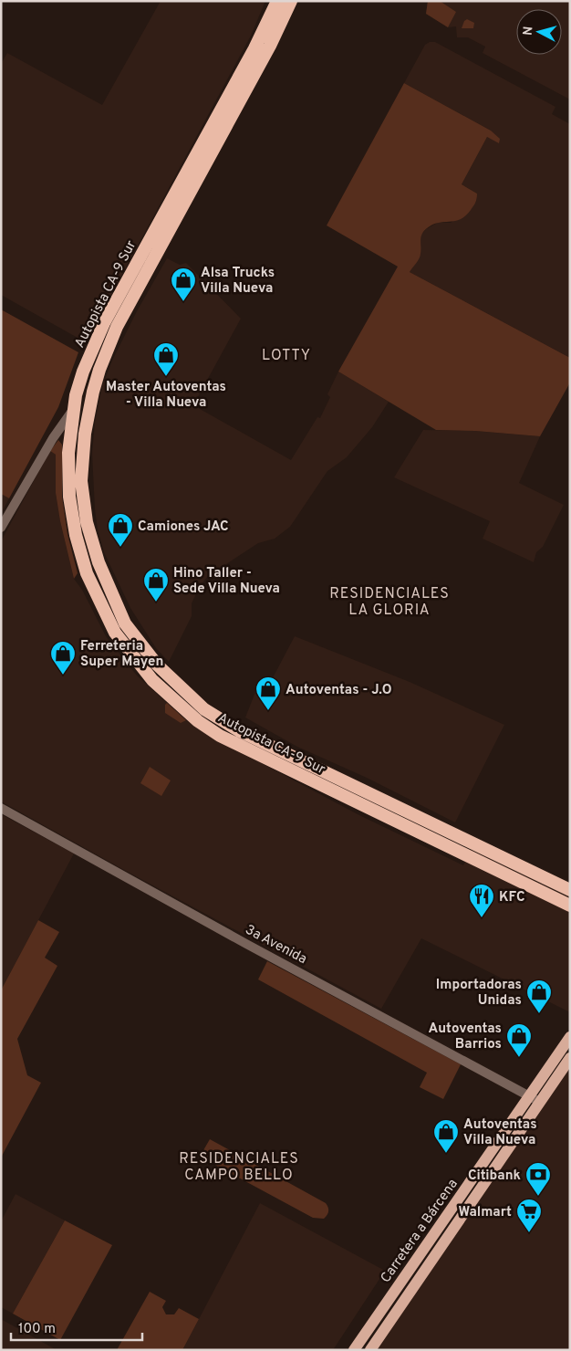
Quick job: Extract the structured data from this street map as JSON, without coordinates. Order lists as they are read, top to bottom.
{
  "streets": {
    "highway": ["Autopista CA-9 Sur"],
    "main road": ["Carretera a Bárcena"],
    "street": ["3a Avenida"]
  },
  "crossings": [
    ["3a Avenida", "Carretera a Bárcena"]
  ],
  "districts": ["LOTTY", "RESIDENCIALES LA GLORIA", "RESIDENCIALES CAMPO BELLO"],
  "places": {
    "shop": [
      "Alsa Trucks Villa Nueva",
      "Master Autoventas - Villa Nueva",
      "Camiones JAC",
      "Hino Taller - Sede Villa Nueva",
      "Ferreteria Super Mayen",
      "Autoventas - J.O",
      "Importadoras Unidas",
      "Autoventas Barrios",
      "Autoventas Villa Nueva"
    ],
    "restaurant": ["KFC"],
    "bank": ["Citibank"],
    "supermarket": ["Walmart"]
  },
  "scale_bar": "100 m",
  "north": "left"
}
